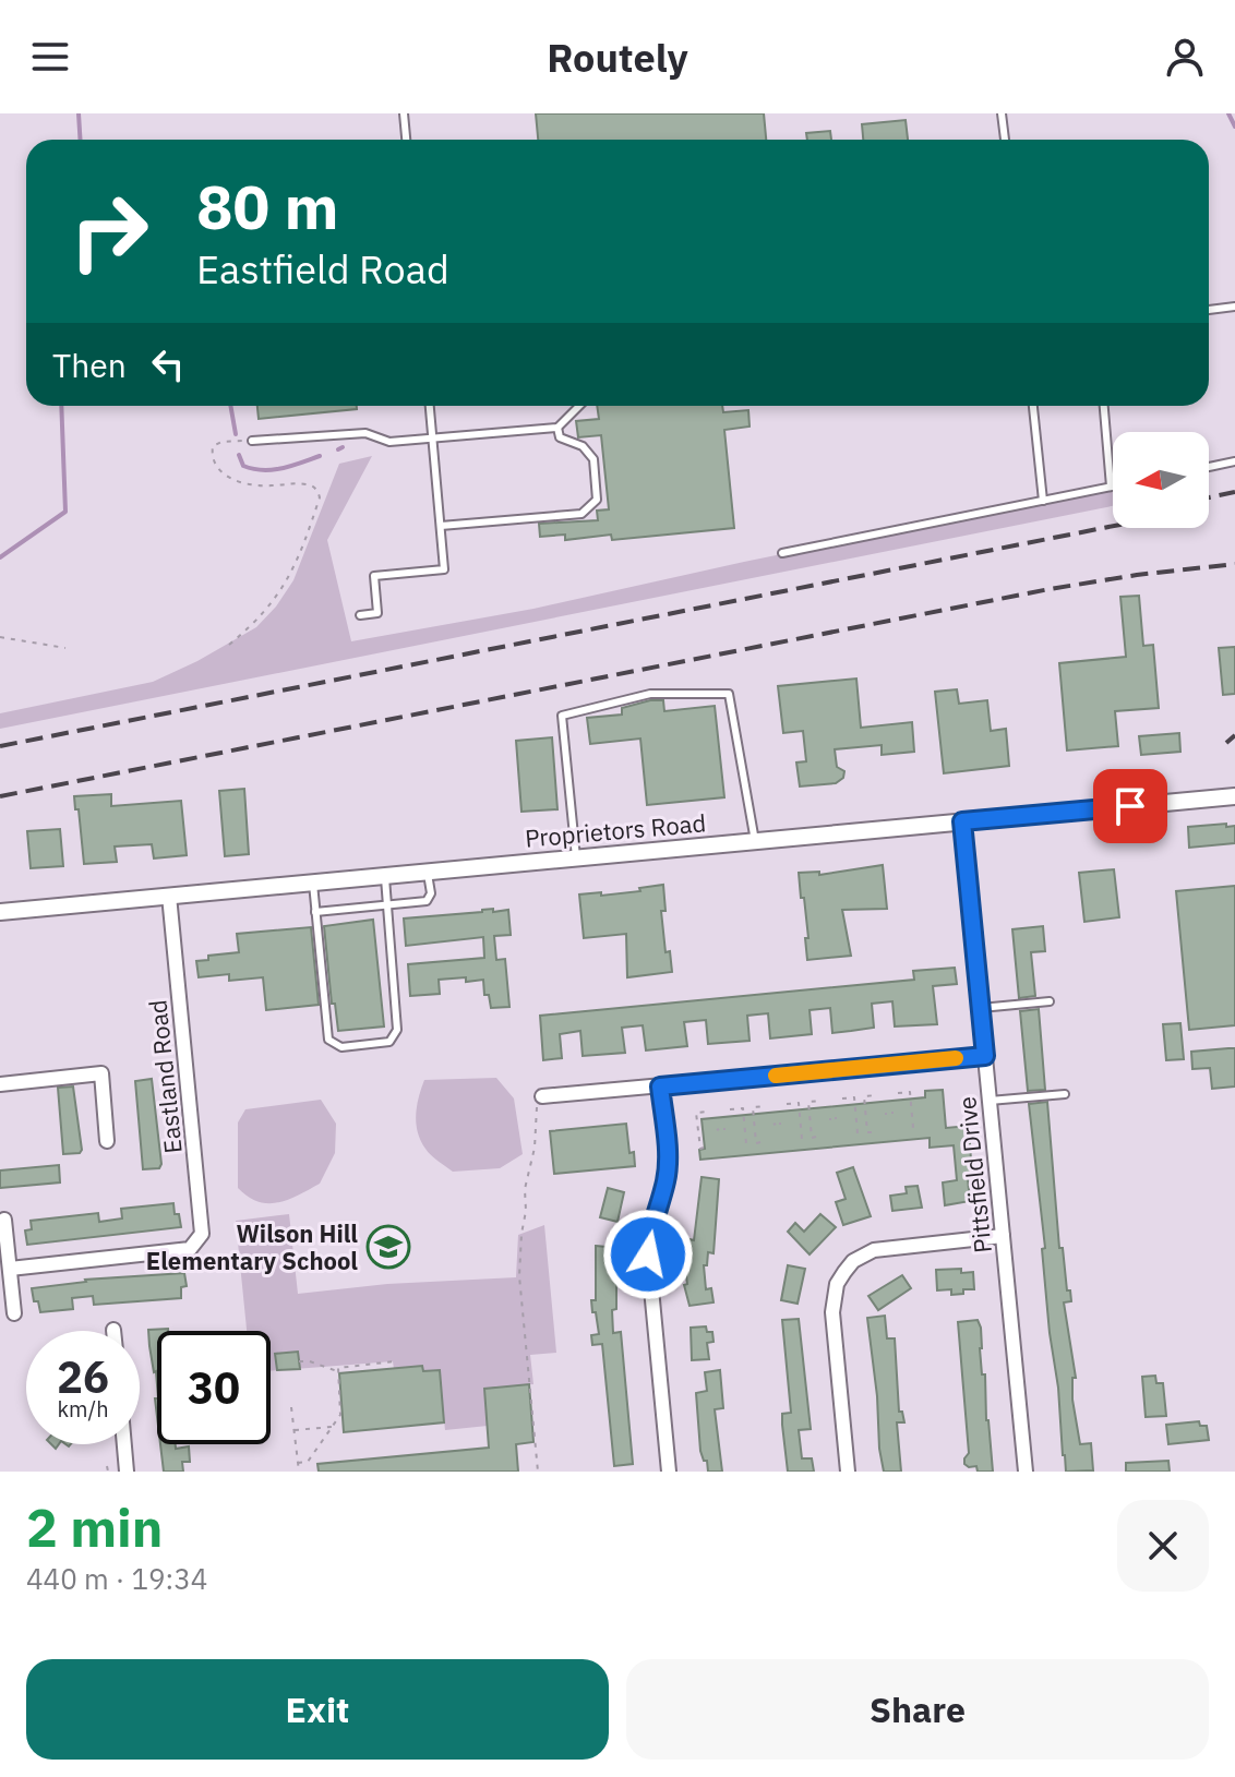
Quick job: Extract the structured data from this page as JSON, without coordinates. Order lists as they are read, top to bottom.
{
  "streets": {
    "street": ["Proprietors Road", "Eastland Road", "Pittsfield Drive"]
  },
  "crossings": [
    ["Proprietors Road", "Eastland Road"],
    ["Proprietors Road", "Pittsfield Drive"]
  ],
  "places": {
    "school or university": ["Wilson Hill Elementary School"]
  },
  "north": "left",
  "page": {
    "header": "Routely",
    "turn": ["80 m", "Eastfield Road"],
    "then": "Then",
    "speed": "26 km/h",
    "limit": "30",
    "heading": ["2 min", "440 m · 19:34"],
    "buttons": ["Exit", "Share"]
  }
}
